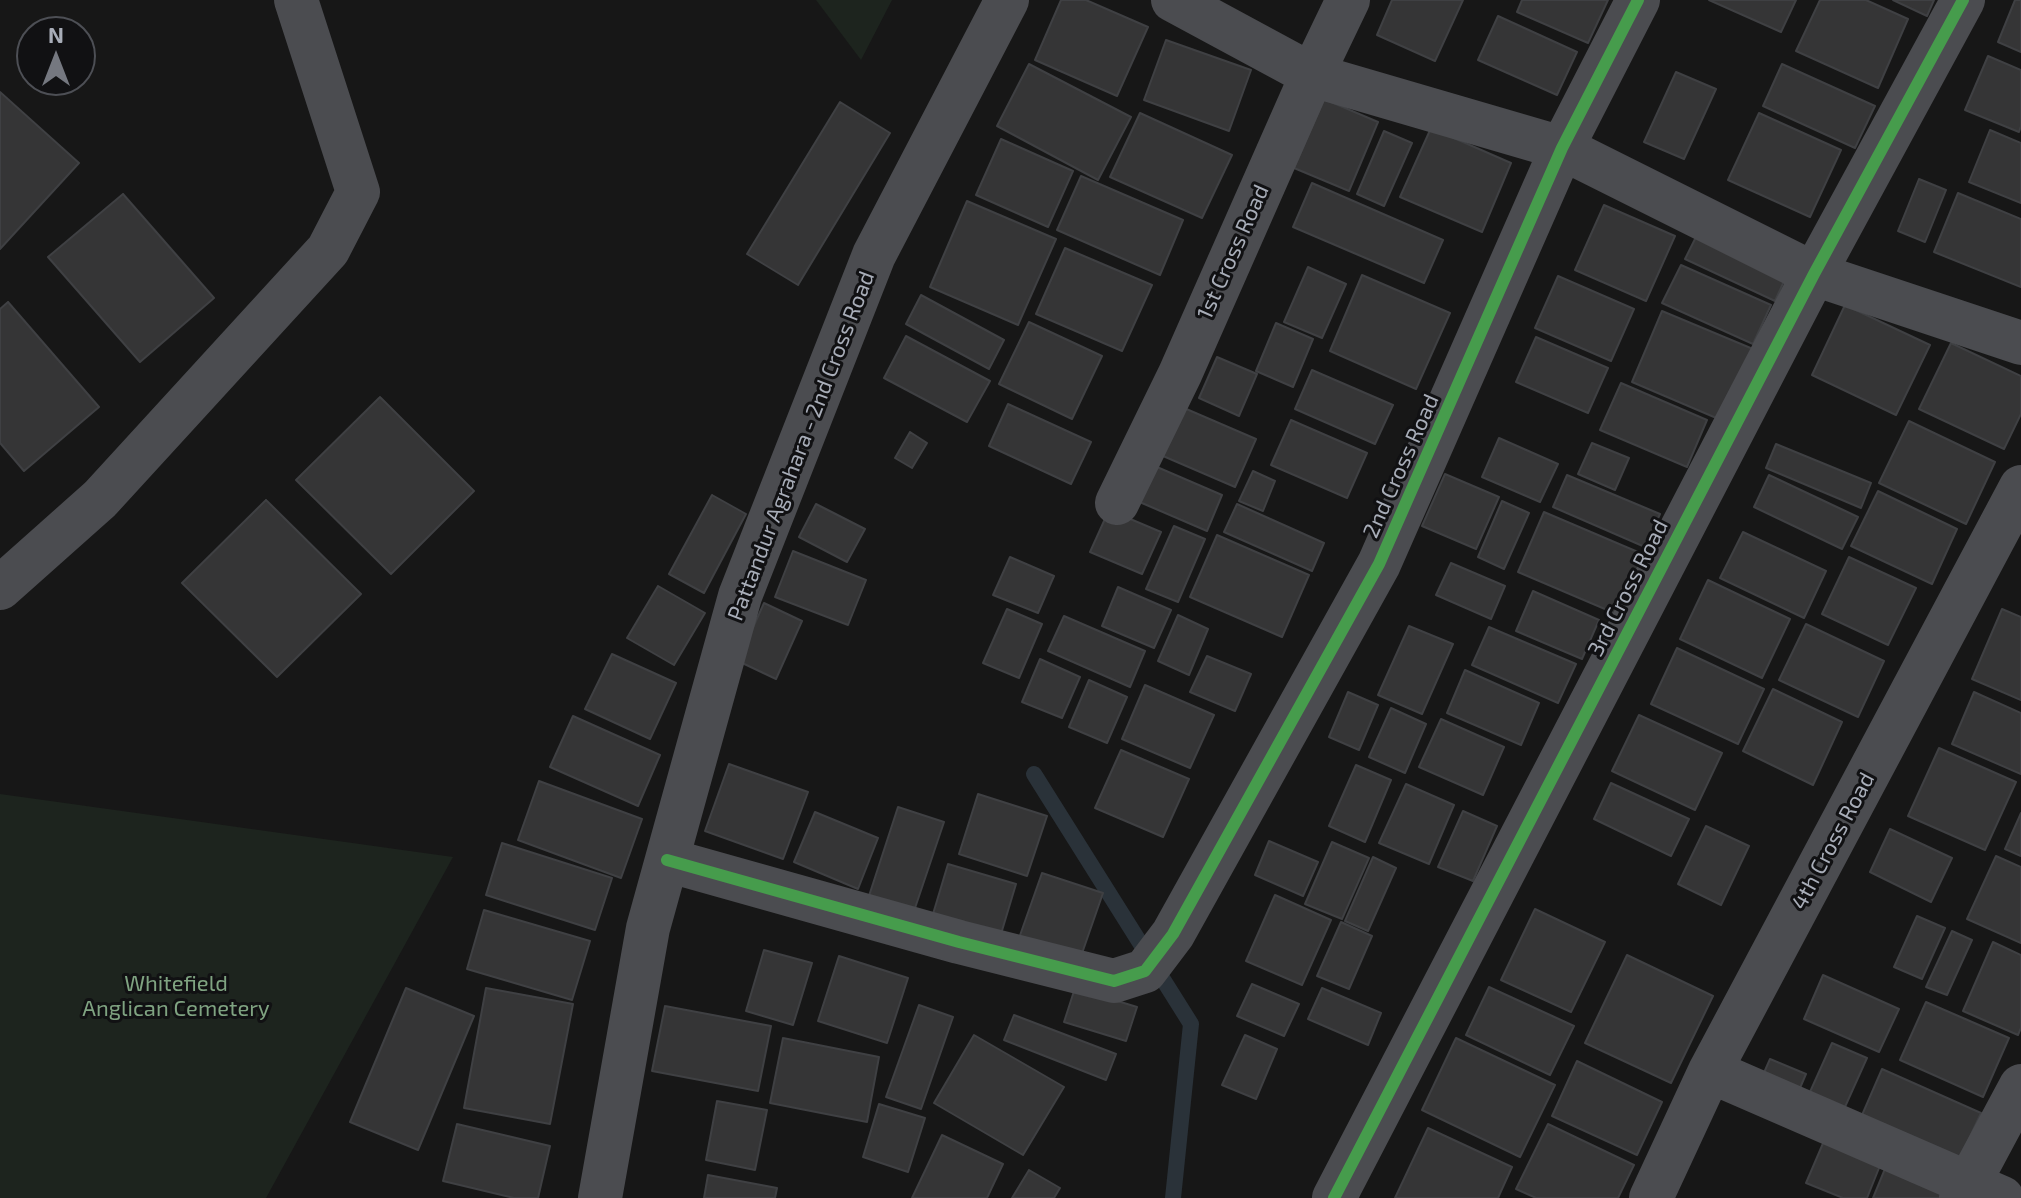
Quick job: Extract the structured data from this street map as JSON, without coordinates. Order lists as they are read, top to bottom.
{
  "streets": {
    "street": [
      "1st Cross Road",
      "Pattandur Agrahara - 2nd Cross Road",
      "2nd Cross Road",
      "3rd Cross Road",
      "4th Cross Road"
    ]
  },
  "crossings": [
    ["Pattandur Agrahara - 2nd Cross Road", "2nd Cross Road"]
  ],
  "parks": ["Whitefield Anglican Cemetery"],
  "north": "top"
}
